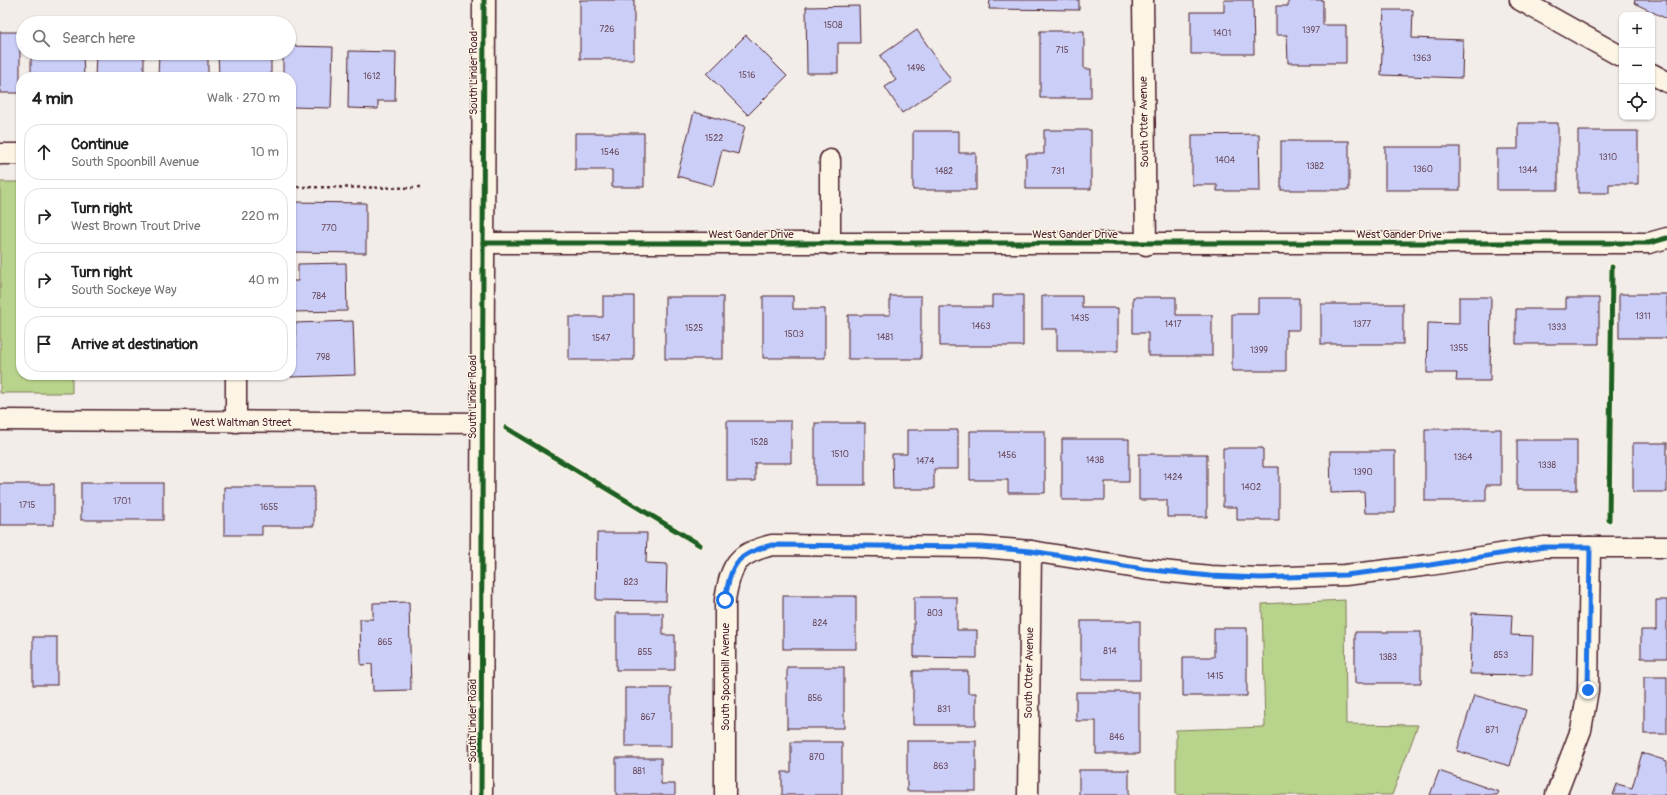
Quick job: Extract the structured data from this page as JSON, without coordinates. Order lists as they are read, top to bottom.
{
  "streets": {
    "street": [
      "South Linder Road",
      "South Otter Avenue",
      "West Gander Drive",
      "West Waltman Street",
      "South Spoonbill Avenue"
    ]
  },
  "crossings": [
    ["South Linder Road", "West Gander Drive"],
    ["South Linder Road", "West Waltman Street"],
    ["South Otter Avenue", "West Gander Drive"],
    ["South Otter Avenue", "South Spoonbill Avenue"]
  ],
  "house_numbers": [
    "1508",
    "726",
    "1397",
    "1401",
    "715",
    "1363",
    "1496",
    "1516",
    "1612",
    "1522",
    "1546",
    "1310",
    "1404",
    "1382",
    "1360",
    "1344",
    "1482",
    "731",
    "770",
    "784",
    "1311",
    "1435",
    "1417",
    "1377",
    "1463",
    "1333",
    "1525",
    "1503",
    "1481",
    "1547",
    "1355",
    "1399",
    "798",
    "1528",
    "1510",
    "1456",
    "1364",
    "1438",
    "1474",
    "1338",
    "1390",
    "1424",
    "1402",
    "1701",
    "1715",
    "1655",
    "823",
    "803",
    "824",
    "865",
    "814",
    "855",
    "853",
    "1383",
    "1415",
    "856",
    "831",
    "867",
    "871",
    "846",
    "870",
    "863",
    "881"
  ],
  "page": {
    "map_buttons": ["+", "−"],
    "search": "Search here",
    "heading": ["4 min", "Walk · 270 m"],
    "list": [
      ["Continue", "South Spoonbill Avenue", "10 m"],
      ["Turn right", "West Brown Trout Drive", "220 m"],
      ["Turn right", "South Sockeye Way", "40 m"],
      "Arrive at destination"
    ]
  }
}
